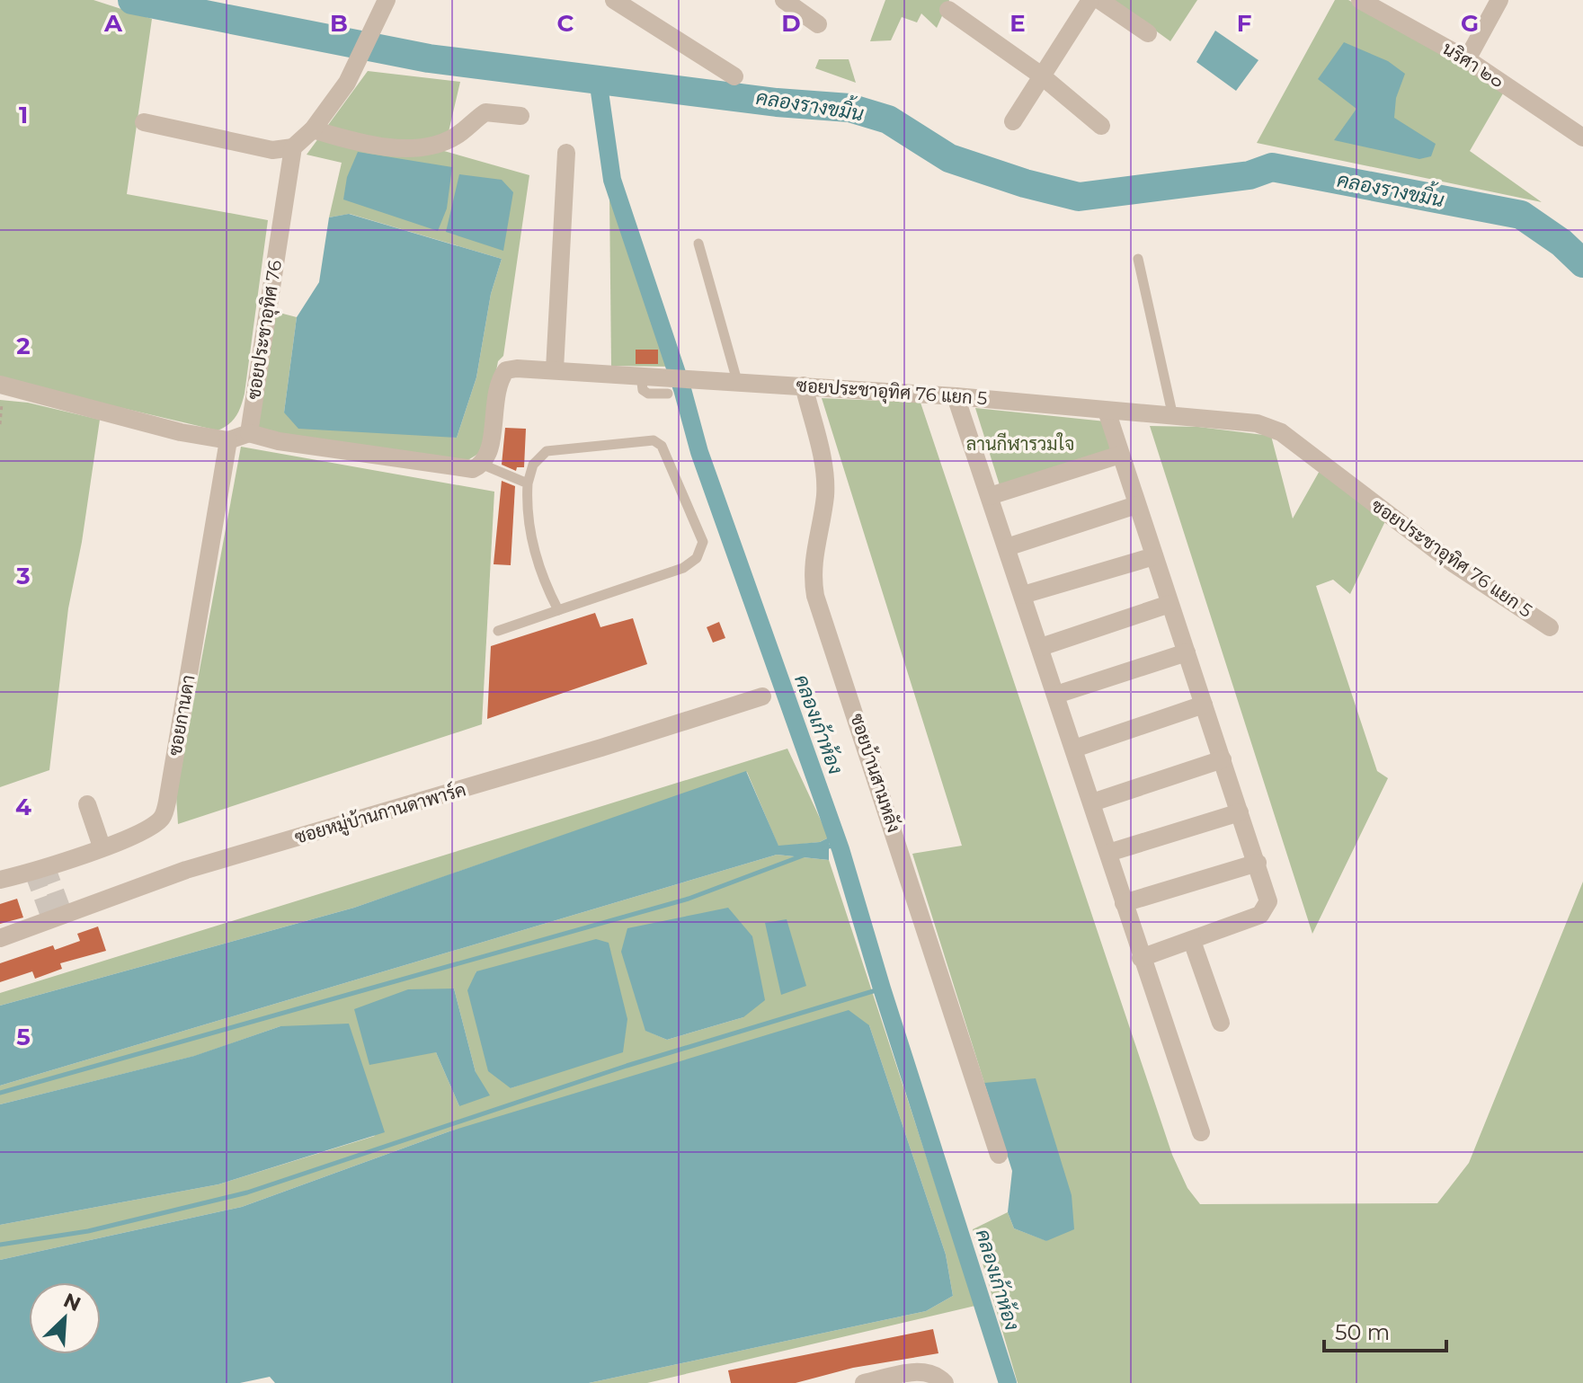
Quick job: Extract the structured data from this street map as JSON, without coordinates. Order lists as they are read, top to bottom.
{
  "streets": {
    "street": [
      "นริศา ๒๐",
      "ซอยประชาอุทิศ 76",
      "ซอยประชาอุทิศ 76 แยก 5",
      "ซอยกานดา",
      "ซอยบ้านสามหลัง",
      "ซอยหมู่บ้านกานดาพาร์ค"
    ]
  },
  "crossings": [
    ["ซอยประชาอุทิศ 76 แยก 5", "ซอยบ้านสามหลัง"]
  ],
  "water": ["คลองรางขมิ้น", "คลองเก้าห้อง"],
  "parks": ["ลานกีฬารวมใจ"],
  "scale_bar": "50 m",
  "north": "top right",
  "grid": {
    "columns": [
      "A",
      "B",
      "C",
      "D",
      "E",
      "F",
      "G"
    ],
    "rows": [
      "1",
      "2",
      "3",
      "4",
      "5"
    ]
  }
}
